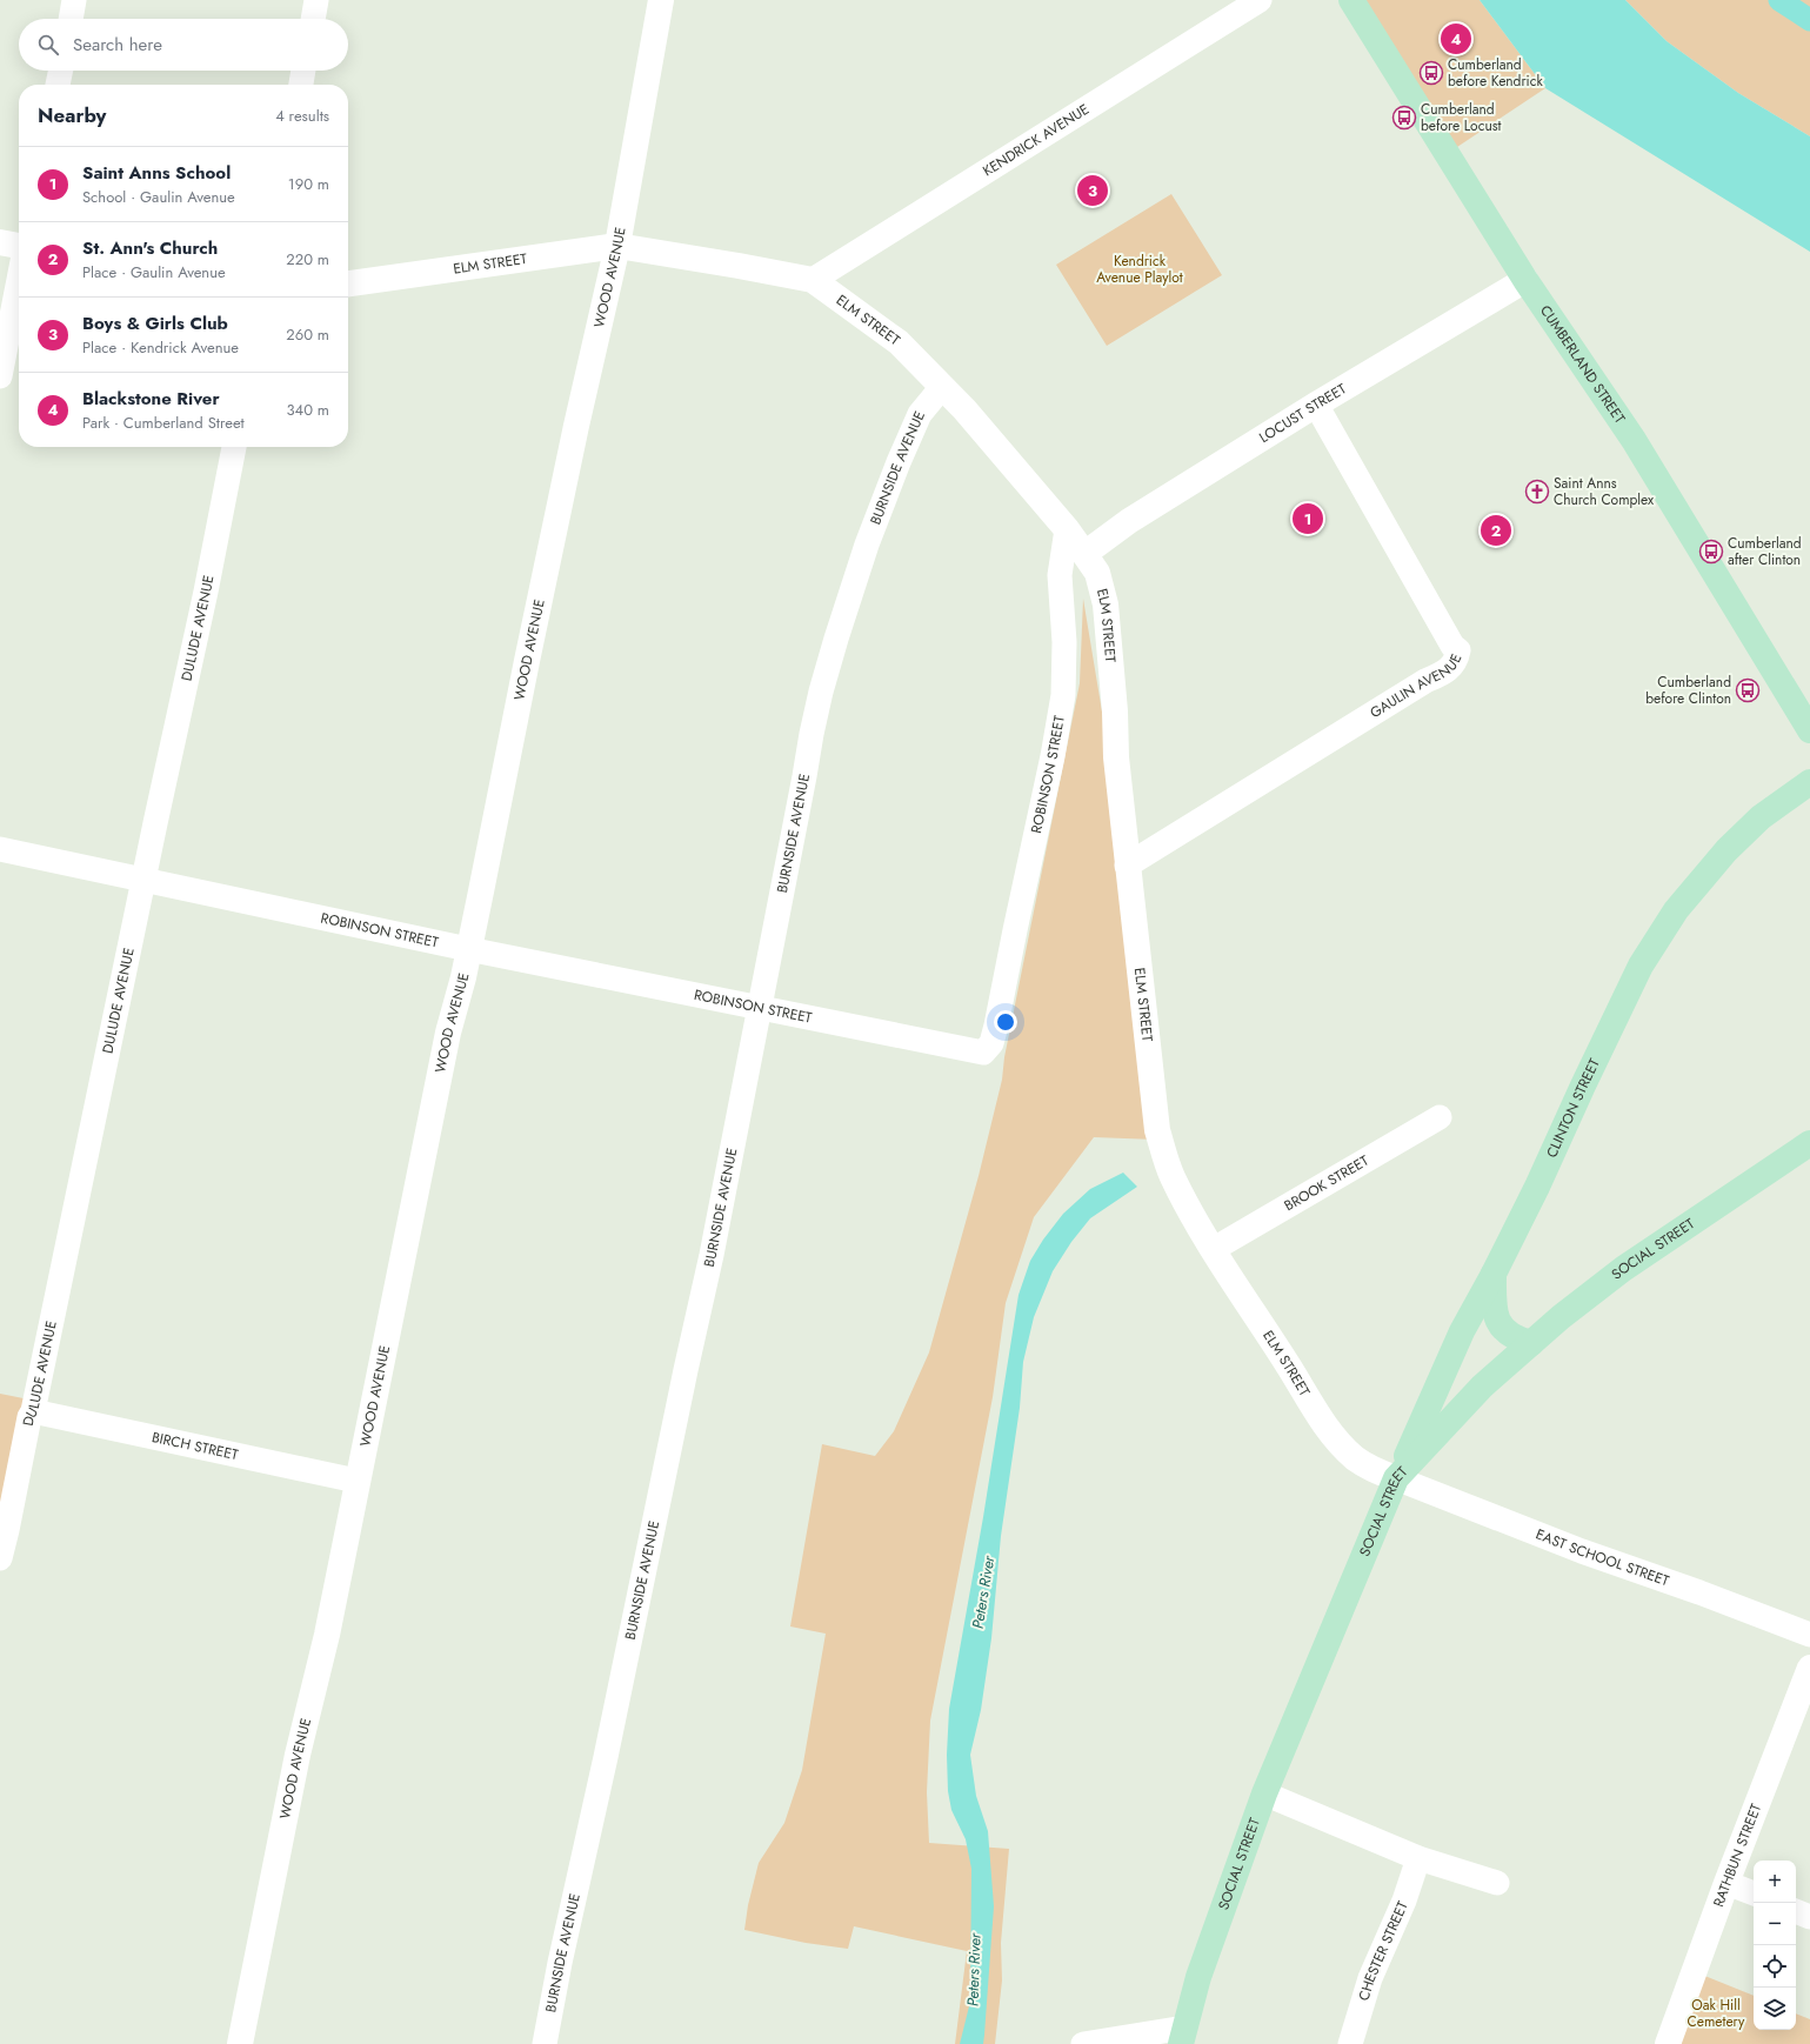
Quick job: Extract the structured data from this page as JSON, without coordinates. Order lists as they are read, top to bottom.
{
  "streets": {
    "main road": ["CUMBERLAND STREET", "CLINTON STREET", "SOCIAL STREET"],
    "street": [
      "KENDRICK AVENUE",
      "ELM STREET",
      "WOOD AVENUE",
      "LOCUST STREET",
      "BURNSIDE AVENUE",
      "DULUDE AVENUE",
      "GAULIN AVENUE",
      "ROBINSON STREET",
      "BROOK STREET",
      "BIRCH STREET",
      "EAST SCHOOL STREET",
      "RATHBUN STREET",
      "CHESTER STREET"
    ]
  },
  "crossings": [
    ["KENDRICK AVENUE", "ELM STREET"],
    ["ELM STREET", "WOOD AVENUE"],
    ["ELM STREET", "LOCUST STREET"],
    ["ELM STREET", "BURNSIDE AVENUE"],
    ["ELM STREET", "GAULIN AVENUE"],
    ["ELM STREET", "ROBINSON STREET"],
    ["ELM STREET", "CLINTON STREET"],
    ["ELM STREET", "BROOK STREET"],
    ["ELM STREET", "SOCIAL STREET"],
    ["ELM STREET", "EAST SCHOOL STREET"],
    ["WOOD AVENUE", "ROBINSON STREET"],
    ["WOOD AVENUE", "BIRCH STREET"],
    ["CUMBERLAND STREET", "LOCUST STREET"],
    ["LOCUST STREET", "GAULIN AVENUE"],
    ["BURNSIDE AVENUE", "ROBINSON STREET"],
    ["DULUDE AVENUE", "ROBINSON STREET"],
    ["DULUDE AVENUE", "BIRCH STREET"],
    ["CLINTON STREET", "SOCIAL STREET"],
    ["CLINTON STREET", "EAST SCHOOL STREET"],
    ["SOCIAL STREET", "EAST SCHOOL STREET"]
  ],
  "water": ["Peters River"],
  "parks": ["Kendrick Avenue Playlot", "Oak Hill Cemetery"],
  "places": {
    "bus stop": [
      "Cumberland before Kendrick",
      "Cumberland before Locust",
      "Cumberland after Clinton",
      "Cumberland before Clinton"
    ],
    "church": ["Saint Anns Church Complex"]
  },
  "page": {
    "search": "Search here",
    "pins": [
      "4",
      "3",
      "1",
      "2"
    ],
    "heading": ["Nearby", "4 results"],
    "list": [
      {
        "mark": "1",
        "name": "Saint Anns School",
        "note": "School · Gaulin Avenue",
        "value": "190 m"
      },
      {
        "mark": "2",
        "name": "St. Ann's Church",
        "note": "Place · Gaulin Avenue",
        "value": "220 m"
      },
      {
        "mark": "3",
        "name": "Boys & Girls Club",
        "note": "Place · Kendrick Avenue",
        "value": "260 m"
      },
      {
        "mark": "4",
        "name": "Blackstone River",
        "note": "Park · Cumberland Street",
        "value": "340 m"
      }
    ],
    "map_buttons": ["+", "−"]
  }
}
